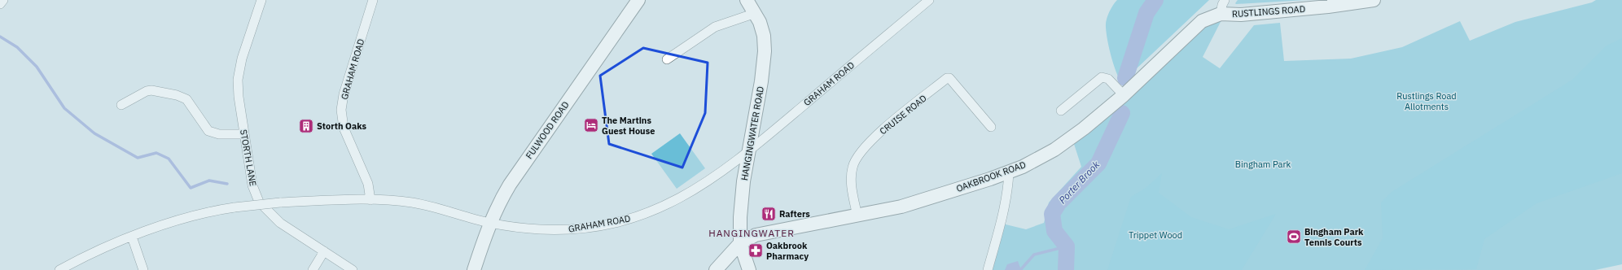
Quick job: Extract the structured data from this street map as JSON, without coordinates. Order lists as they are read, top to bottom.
{
  "streets": {
    "street": [
      "RUSTLINGS ROAD",
      "GRAHAM ROAD",
      "CRUISE ROAD",
      "FULWOOD ROAD",
      "HANGINGWATER ROAD",
      "STORTH LANE",
      "OAKBROOK ROAD"
    ]
  },
  "crossings": [
    ["RUSTLINGS ROAD", "OAKBROOK ROAD"],
    ["GRAHAM ROAD", "FULWOOD ROAD"],
    ["GRAHAM ROAD", "HANGINGWATER ROAD"],
    ["CRUISE ROAD", "OAKBROOK ROAD"],
    ["HANGINGWATER ROAD", "OAKBROOK ROAD"]
  ],
  "districts": ["HANGINGWATER"],
  "water": ["Porter Brook"],
  "parks": ["Rustlings Road Allotments", "Bingham Park", "Trippet Wood"],
  "places": {
    "hotel": ["The Martins Guest House"],
    "building": ["Storth Oaks"],
    "restaurant": ["Rafters"],
    "sports": ["Bingham Park Tennis Courts"],
    "pharmacy": ["Oakbrook Pharmacy"]
  }
}
